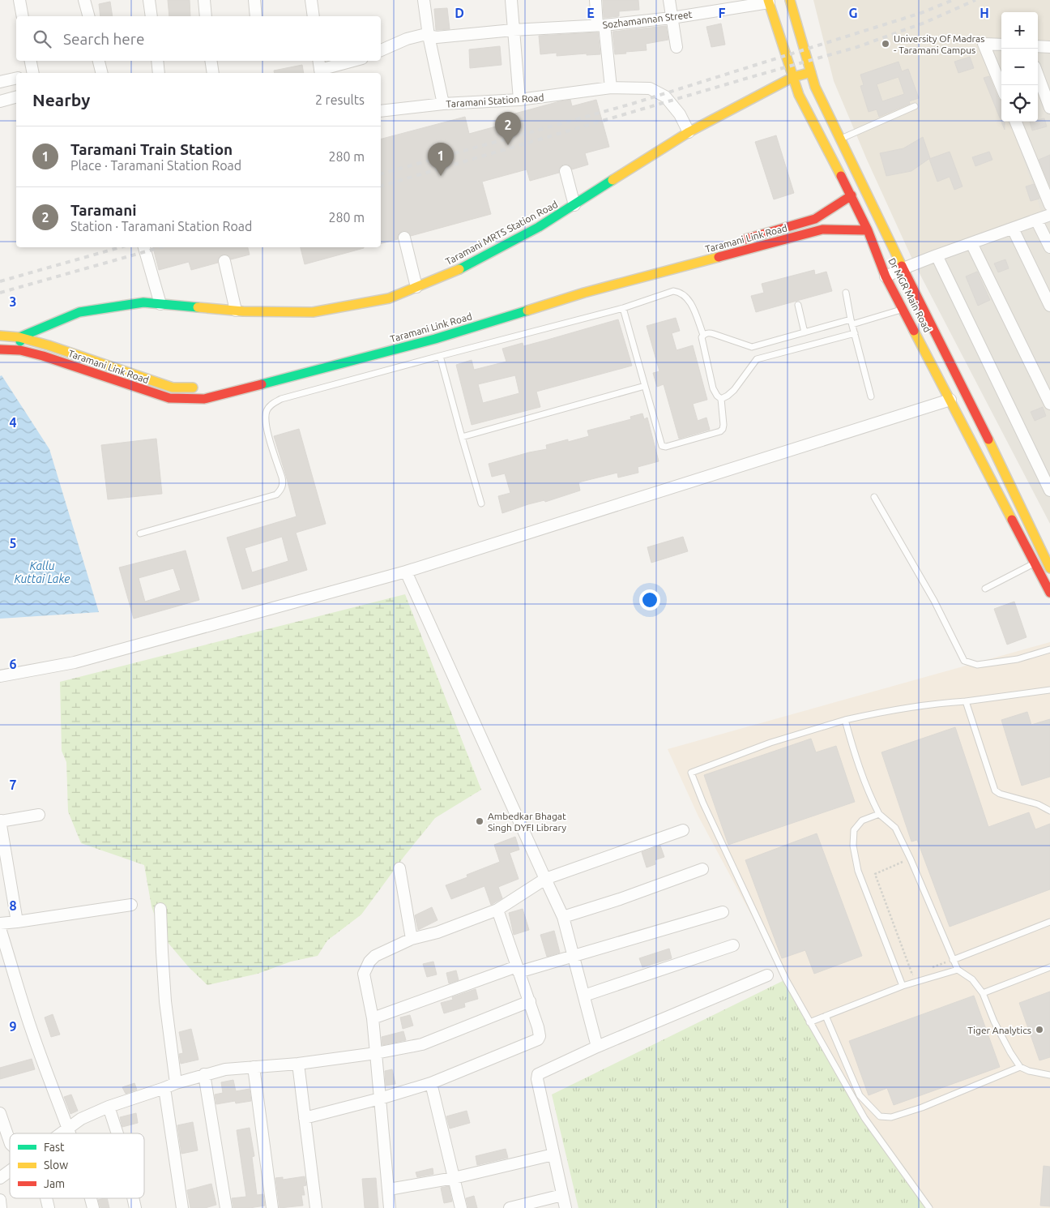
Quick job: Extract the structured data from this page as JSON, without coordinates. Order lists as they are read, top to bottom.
{
  "streets": {
    "street": [
      "Sozhamannan Street",
      "Taramani Station Road",
      "Taramani MRTS Station Road",
      "Taramani Link Road",
      "Dr MGR Main Road"
    ]
  },
  "crossings": [
    ["Sozhamannan Street", "Dr MGR Main Road"],
    ["Taramani Station Road", "Taramani MRTS Station Road"],
    ["Taramani MRTS Station Road", "Taramani Link Road"],
    ["Taramani MRTS Station Road", "Dr MGR Main Road"],
    ["Taramani Link Road", "Dr MGR Main Road"]
  ],
  "water": ["Kallu Kuttai Lake"],
  "places": ["University Of Madras - Taramani Campus", "Ambedkar Bhagat Singh DYFI Library", "Tiger Analytics"],
  "legend": ["Fast", "Slow", "Jam"],
  "page": {
    "map_buttons": ["+", "−"],
    "search": "Search here",
    "heading": ["Nearby", "2 results"],
    "pins": ["2", "1"],
    "list": [
      {
        "mark": "1",
        "name": "Taramani Train Station",
        "note": "Place · Taramani Station Road",
        "value": "280 m"
      },
      {
        "mark": "2",
        "name": "Taramani",
        "note": "Station · Taramani Station Road",
        "value": "280 m"
      }
    ]
  },
  "grid": {
    "columns": [
      "D",
      "E",
      "F",
      "G",
      "H"
    ],
    "rows": [
      "3",
      "4",
      "5",
      "6",
      "7",
      "8",
      "9"
    ]
  }
}
